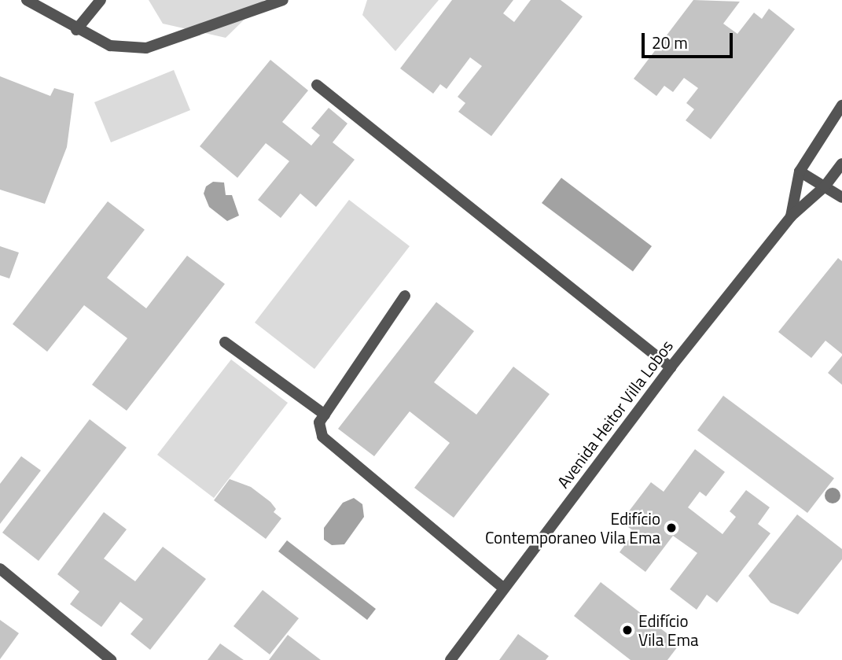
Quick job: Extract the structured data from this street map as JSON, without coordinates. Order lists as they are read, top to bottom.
{
  "streets": {
    "street": ["Avenida Heitor Villa Lobos"]
  },
  "places": ["Edifício Contemporaneo Vila Ema", "Edifício Vila Ema"],
  "scale_bar": "20 m"
}
